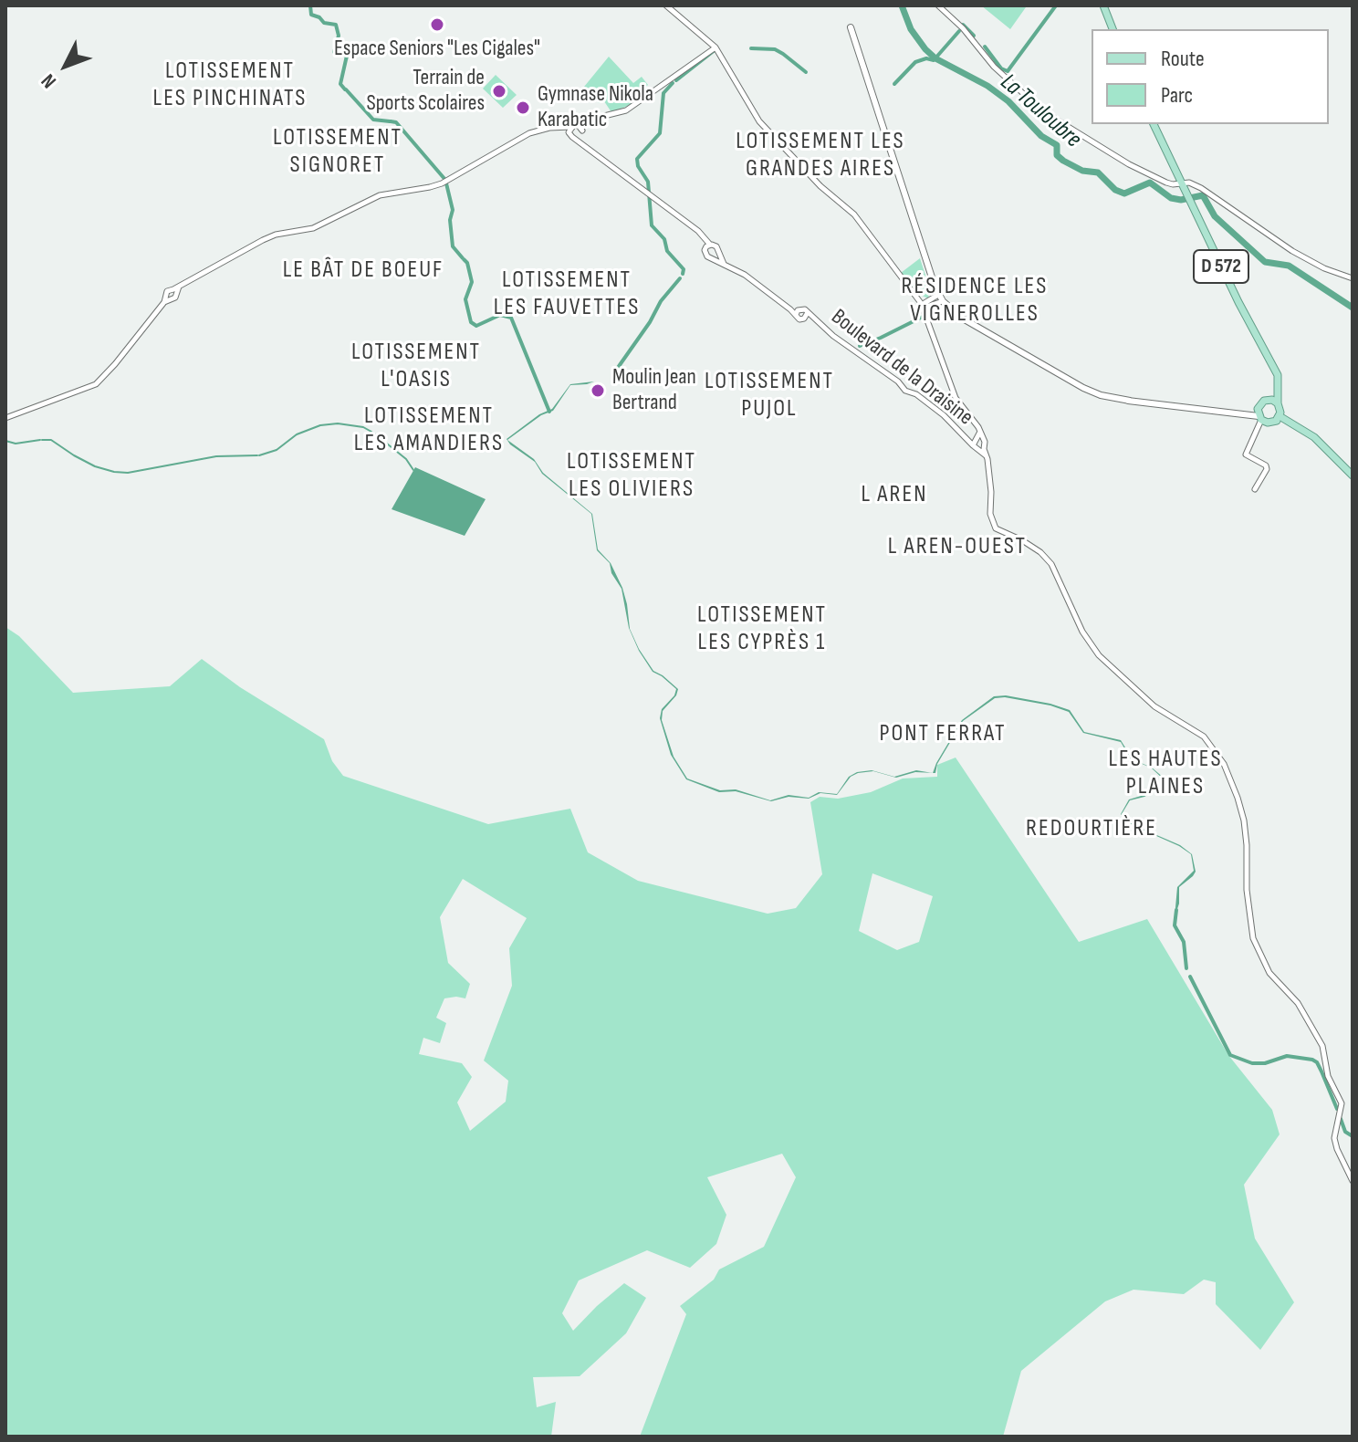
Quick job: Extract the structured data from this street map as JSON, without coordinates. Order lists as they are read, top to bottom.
{
  "streets": {
    "main road": ["D 572"],
    "street": ["Boulevard de la Draisine"]
  },
  "districts": [
    "LOTISSEMENT LES PINCHINATS",
    "LOTISSEMENT SIGNORET",
    "LOTISSEMENT LES GRANDES AIRES",
    "LE BÂT DE BOEUF",
    "LOTISSEMENT LES FAUVETTES",
    "RÉSIDENCE LES VIGNEROLLES",
    "LOTISSEMENT L'OASIS",
    "LOTISSEMENT PUJOL",
    "LOTISSEMENT LES AMANDIERS",
    "LOTISSEMENT LES OLIVIERS",
    "L AREN",
    "L AREN-OUEST",
    "LOTISSEMENT LES CYPRÈS 1",
    "PONT FERRAT",
    "LES HAUTES PLAINES",
    "REDOURTIÈRE"
  ],
  "water": ["La Touloubre"],
  "places": [
    "Espace Seniors \"Les Cigales\"",
    "Terrain de Sports Scolaires",
    "Gymnase Nikola Karabatic",
    "Moulin Jean Bertrand"
  ],
  "legend": ["Route", "Parc"],
  "north": "bottom left"
}
